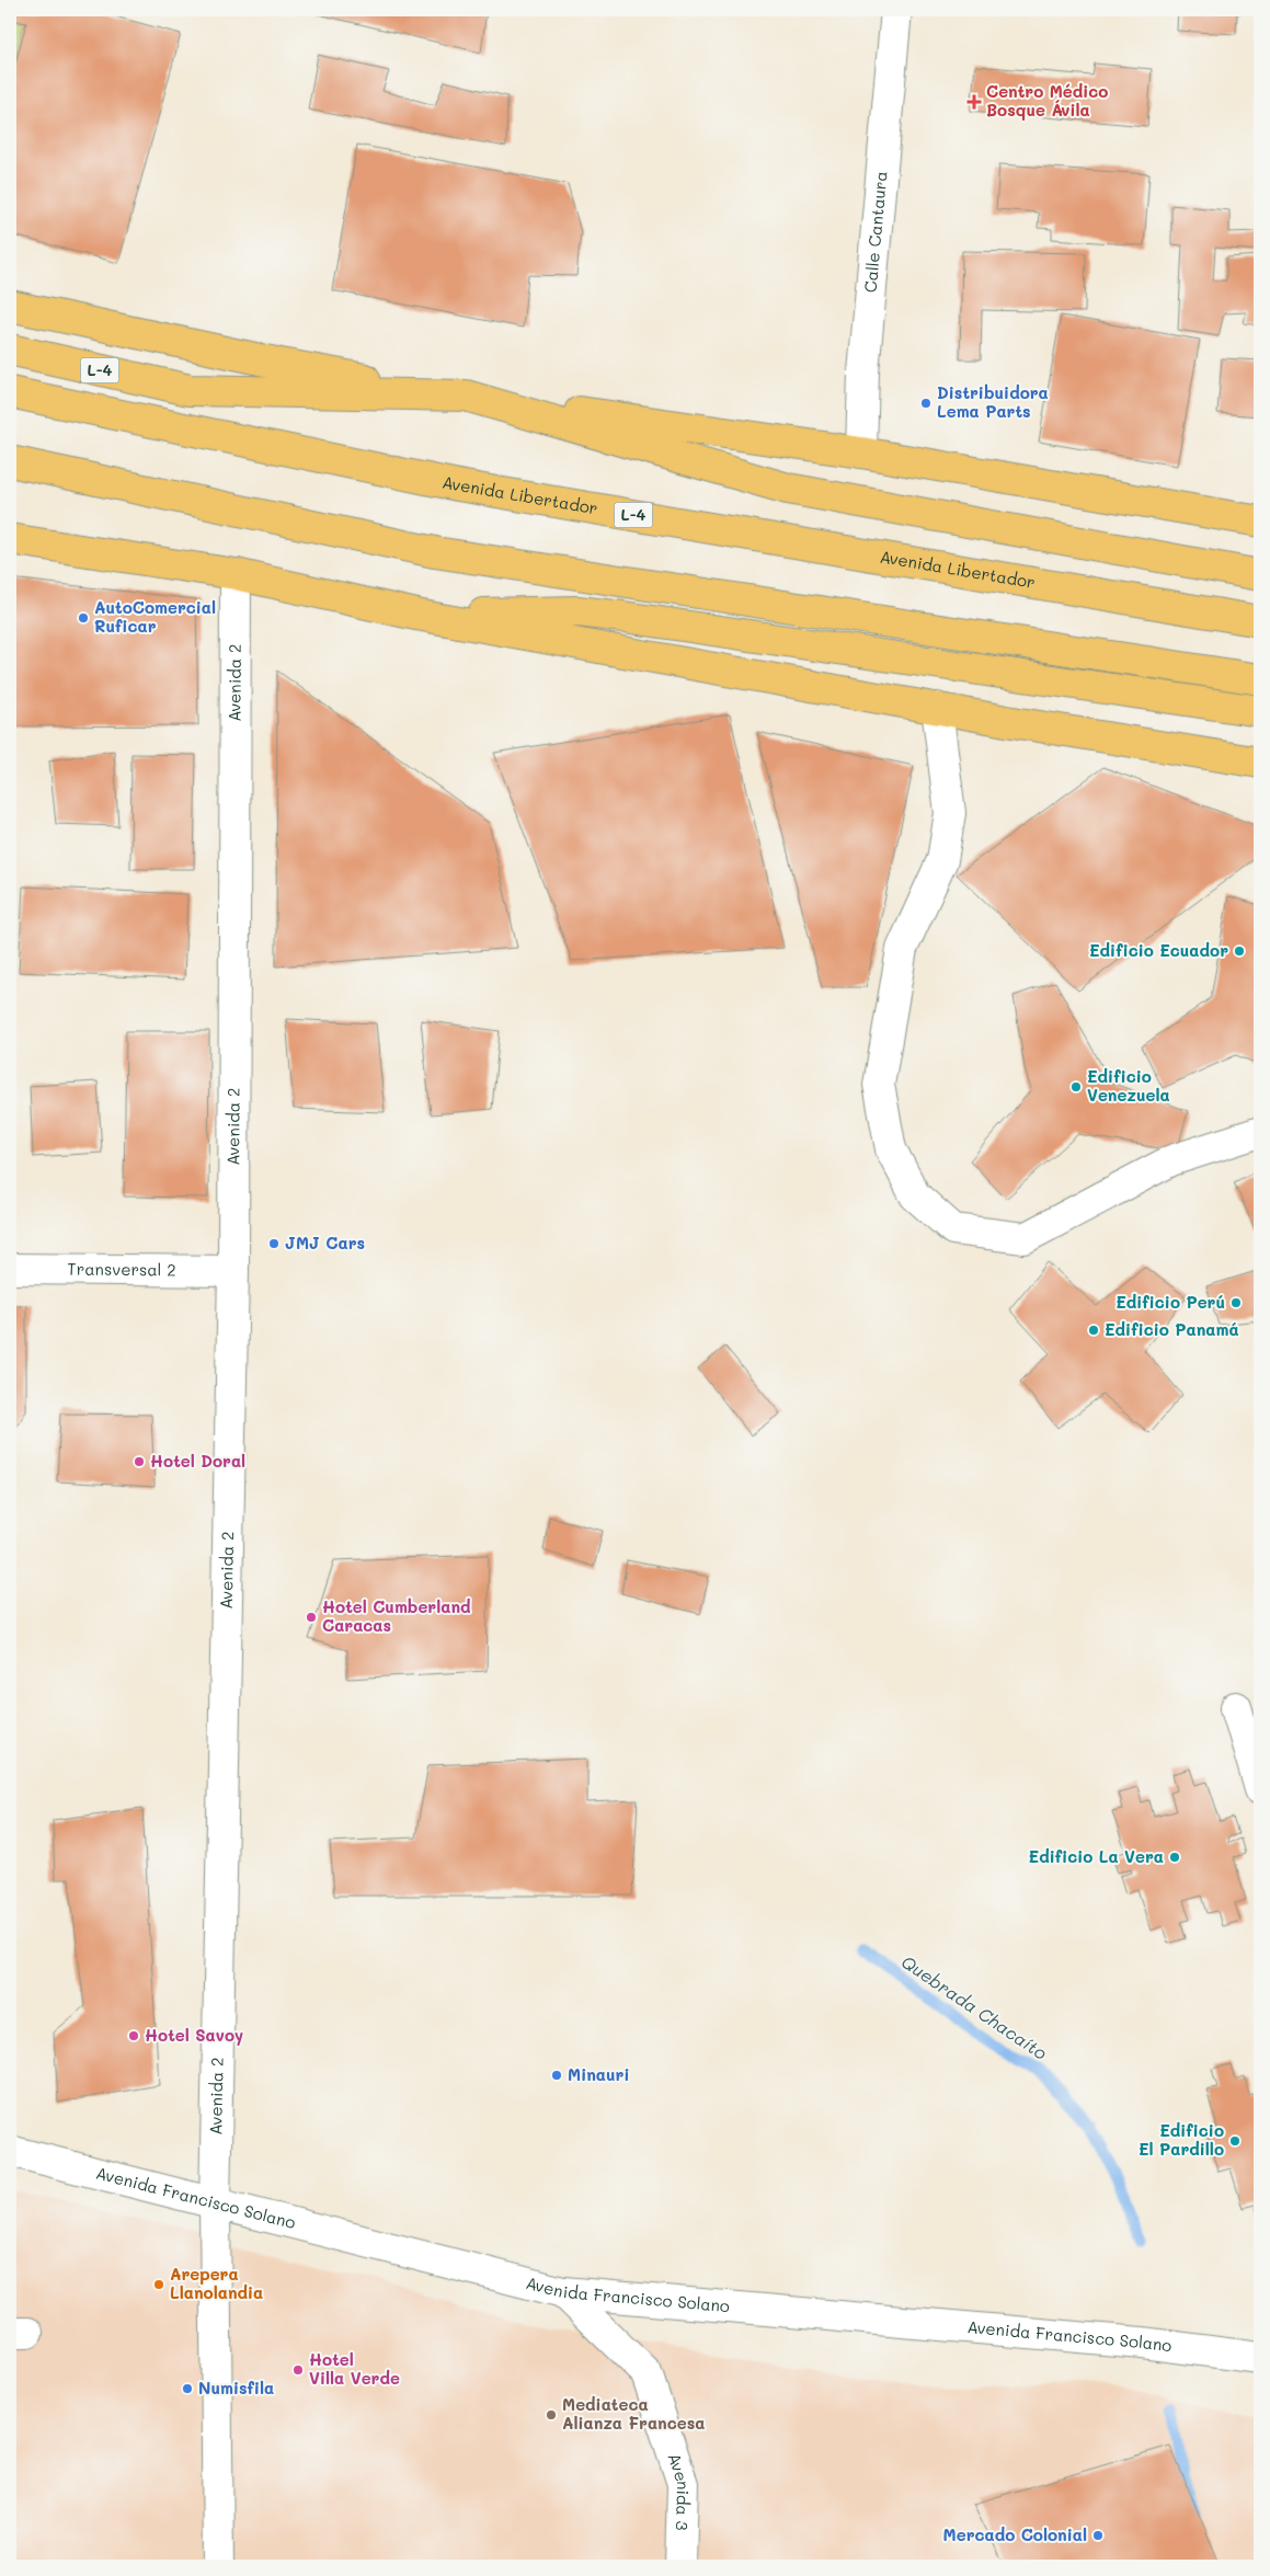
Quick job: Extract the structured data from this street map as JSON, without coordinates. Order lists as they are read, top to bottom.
{
  "streets": {
    "main road": ["L-4", "Avenida Libertador"],
    "street": [
      "Calle Cantaura",
      "Avenida 2",
      "Transversal 2",
      "Avenida Francisco Solano",
      "Avenida 3"
    ]
  },
  "crossings": [
    ["Calle Cantaura", "L-4"],
    ["Avenida 2", "Transversal 2"],
    ["Avenida 2", "Avenida Francisco Solano"],
    ["Avenida Francisco Solano", "Avenida 3"]
  ],
  "water": ["Quebrada Chacaíto"],
  "places": {
    "health": ["Centro Médico Bosque Ávila"],
    "other": [
      "Distribuidora Lema Parts",
      "AutoComercial Ruficar",
      "Edificio Ecuador",
      "Edificio Venezuela",
      "JMJ Cars",
      "Edificio Perú",
      "Edificio Panamá",
      "Hotel Doral",
      "Hotel Cumberland Caracas",
      "Edificio La Vera",
      "Hotel Savoy",
      "Minauri",
      "Edificio El Pardillo",
      "Arepera Llanolandia",
      "Hotel Villa Verde",
      "Numisfila",
      "Mediateca Alianza Francesa",
      "Mercado Colonial"
    ]
  }
}
